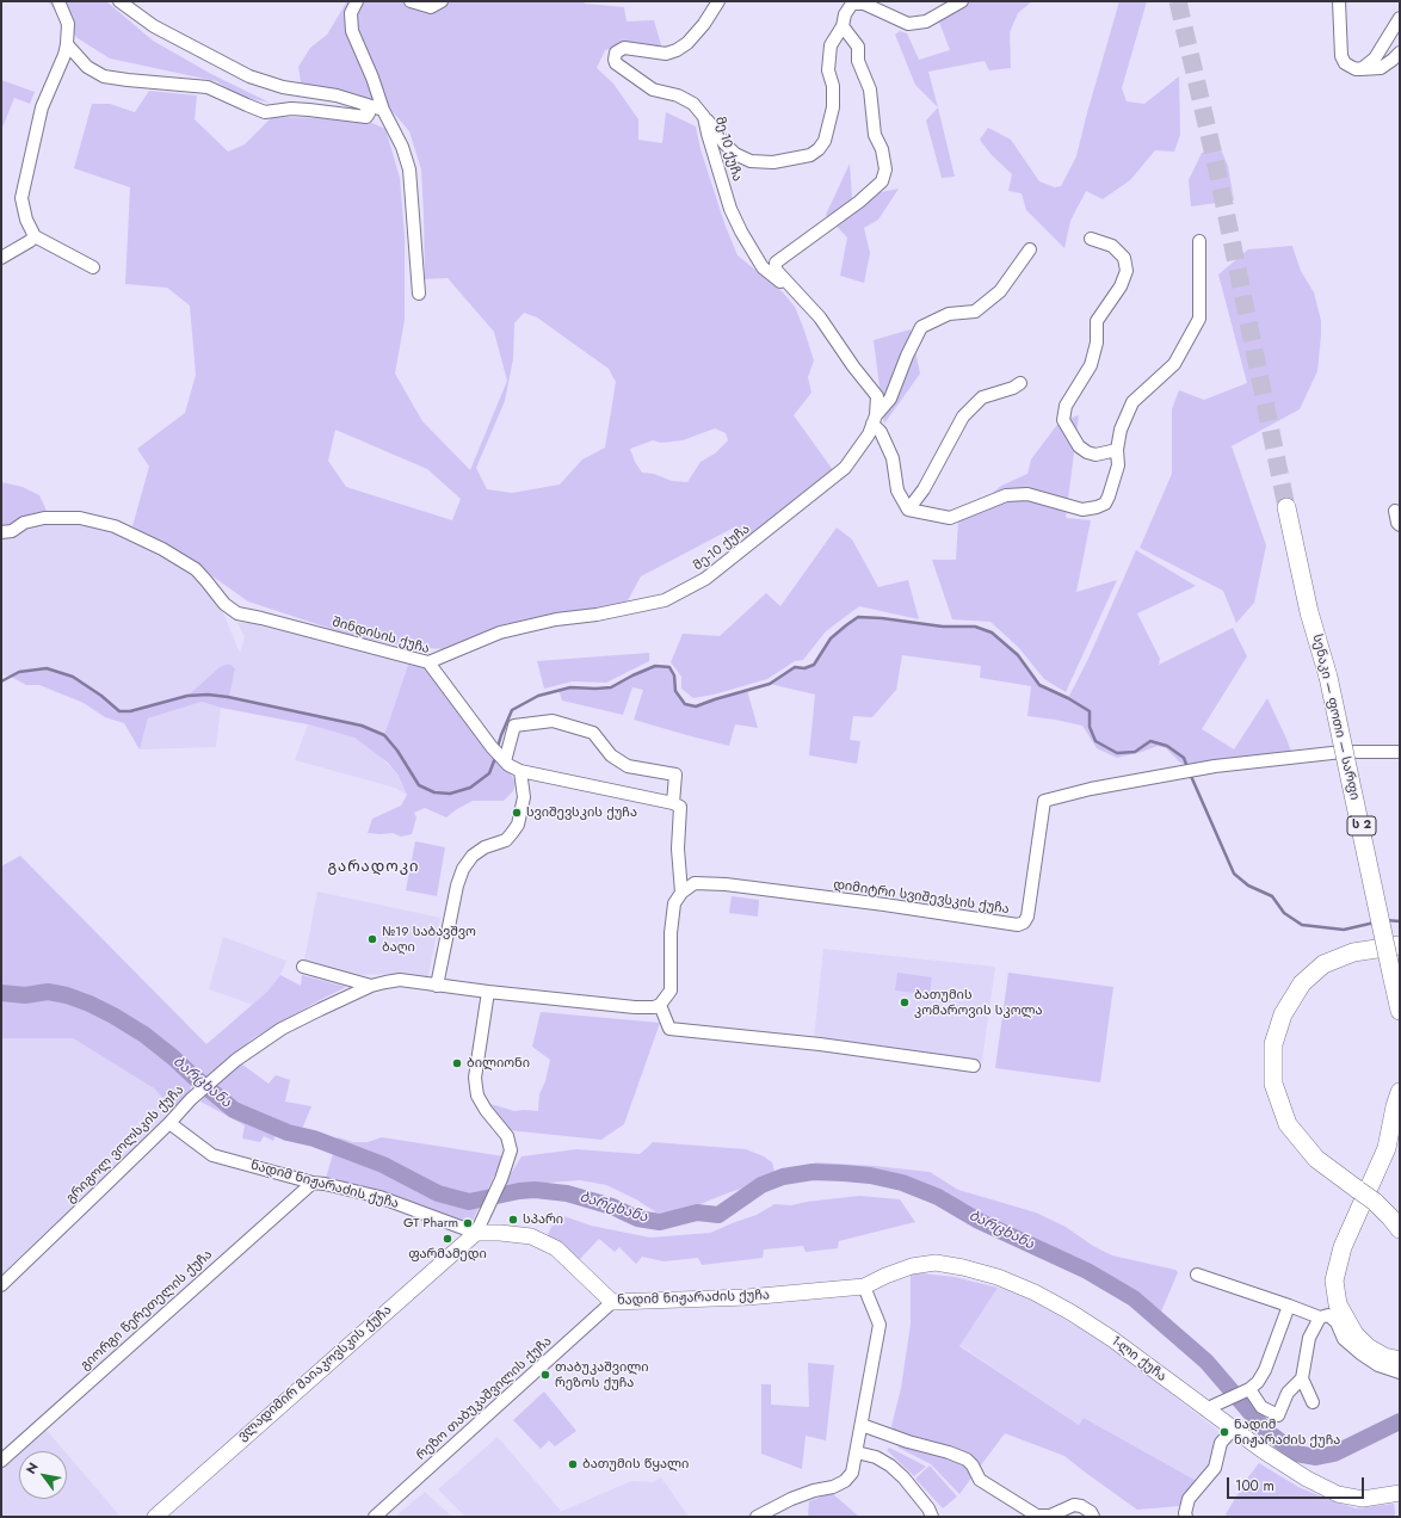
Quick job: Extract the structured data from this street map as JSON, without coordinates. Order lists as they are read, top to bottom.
{
  "streets": {
    "highway": ["სენაკი — ფოთი — სარფი", "ს 2"],
    "main road": ["ნადიმ ნიჟარაძის ქუჩა", "1-ლი ქუჩა", "ვლადიმირ მაიაკოვსკის ქუჩა"],
    "street": [
      "მე-10 ქუჩა",
      "შინდისის ქუჩა",
      "დიმიტრი სვიშევსკის ქუჩა",
      "გრიგოლ ვოლსკის ქუჩა",
      "გიორგი წერეთელის ქუჩა",
      "რეზო თაბუკაშვილის ქუჩა"
    ]
  },
  "crossings": [
    ["მე-10 ქუჩა", "შინდისის ქუჩა"],
    ["გრიგოლ ვოლსკის ქუჩა", "ნადიმ ნიჟარაძის ქუჩა"],
    ["ნადიმ ნიჟარაძის ქუჩა", "გიორგი წერეთელის ქუჩა"],
    ["ნადიმ ნიჟარაძის ქუჩა", "1-ლი ქუჩა"],
    ["ნადიმ ნიჟარაძის ქუჩა", "ვლადიმირ მაიაკოვსკის ქუჩა"],
    ["ნადიმ ნიჟარაძის ქუჩა", "რეზო თაბუკაშვილის ქუჩა"]
  ],
  "districts": ["გარადოკი"],
  "water": ["ბარცხანა"],
  "places": [
    "სვიშევსკის ქუჩა",
    "№19 საბავშვო ბაღი",
    "ბათუმის კომაროვის სკოლა",
    "ბილიონი",
    "სპარი",
    "GT Pharm",
    "ფარმამედი",
    "თაბუკაშვილი რეზოს ქუჩა",
    "ნადიმ ნიჟარაძის ქუჩა",
    "ბათუმის წყალი"
  ],
  "scale_bar": "100 m",
  "north": "top left"
}
